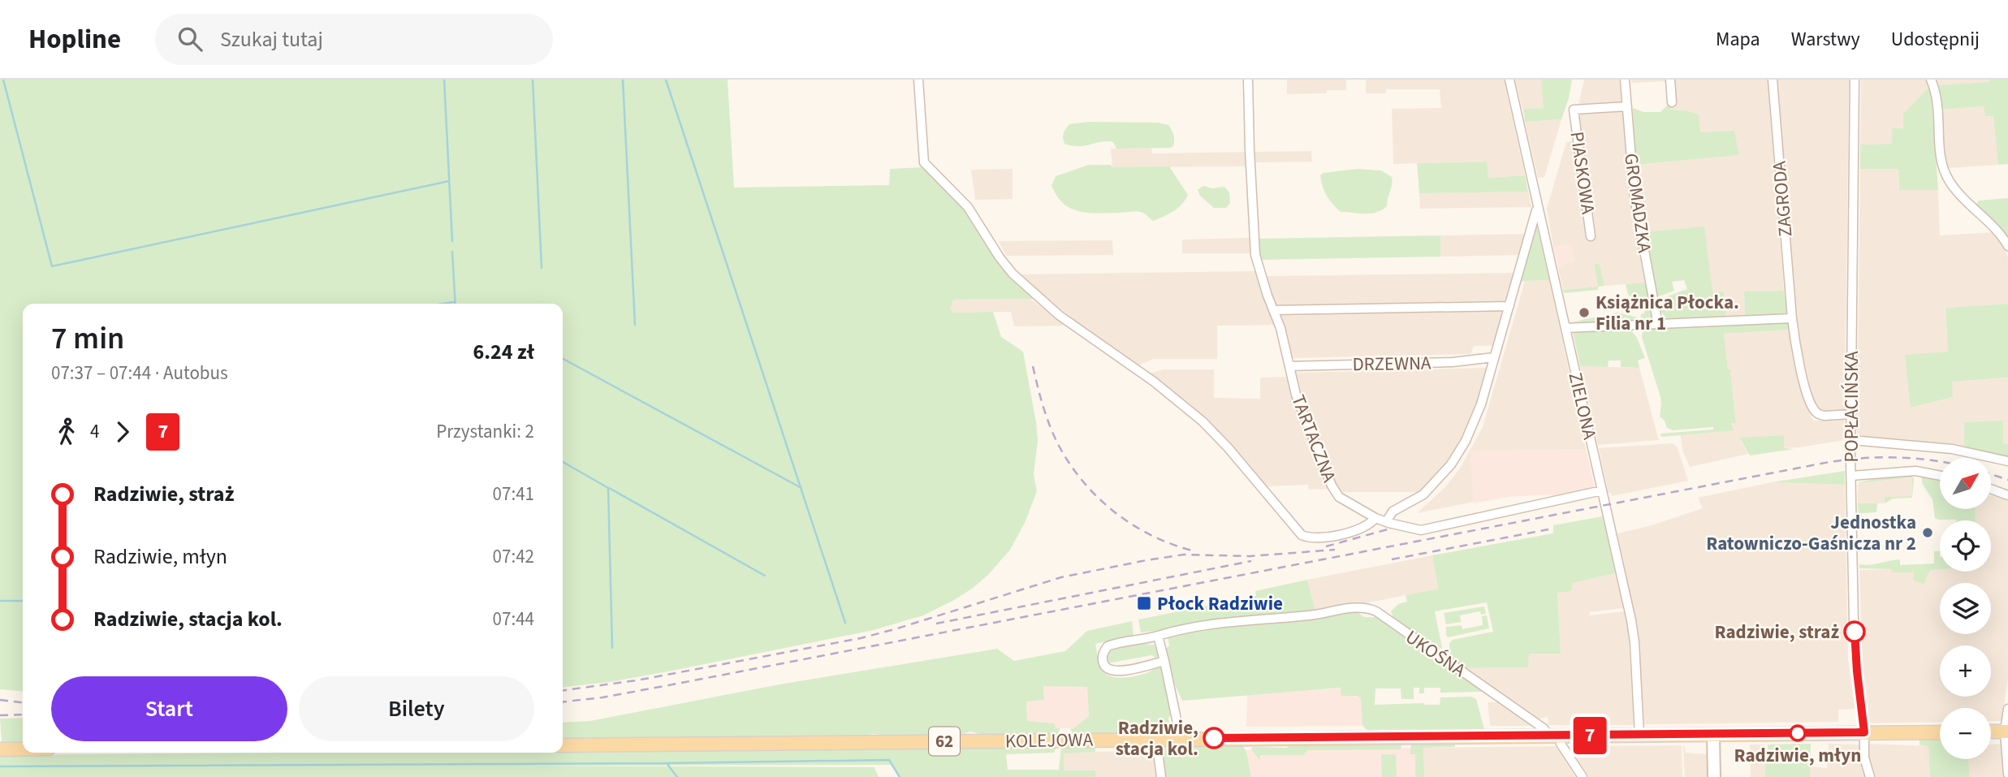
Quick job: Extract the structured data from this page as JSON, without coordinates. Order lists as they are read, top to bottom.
{
  "streets": {
    "main road": ["KOLEJOWA", "62"],
    "street": [
      "PIASKOWA",
      "ZAGRODA",
      "GROMADZKA",
      "DRZEWNA",
      "ZIELONA",
      "POPŁACIŃSKA",
      "TARTACZNA",
      "UKOŚNA"
    ]
  },
  "crossings": [
    ["PIASKOWA", "GROMADZKA"],
    ["ZAGRODA", "POPŁACIŃSKA"],
    ["DRZEWNA", "TARTACZNA"],
    ["ZIELONA", "TARTACZNA"],
    ["ZIELONA", "KOLEJOWA"],
    ["POPŁACIŃSKA", "KOLEJOWA"],
    ["UKOŚNA", "KOLEJOWA"]
  ],
  "places": {
    "other": [
      "Książnica Płocka. Filia nr 1",
      "Jednostka Ratowniczo-Gaśnicza nr 2",
      "Radziwie, straż",
      "Radziwie, młyn",
      "Radziwie, stacja kol."
    ],
    "transit": ["Płock Radziwie"]
  },
  "lines": ["bus line 7"],
  "north": "top right",
  "page": {
    "header": "Hopline",
    "search": "Szukaj tutaj",
    "nav": ["Mapa", "Warstwy", "Udostępnij"],
    "on_map": "7",
    "heading": ["7 min", "07:37 – 07:44 · Autobus", "6.24 zł"],
    "legs": ["4", "7", "Przystanki: 2"],
    "map_buttons": ["+", "−"],
    "list": [
      {
        "name": "Radziwie, straż",
        "value": "07:41"
      },
      {
        "name": "Radziwie, młyn",
        "value": "07:42"
      },
      {
        "name": "Radziwie, stacja kol.",
        "value": "07:44"
      }
    ],
    "buttons": ["Start", "Bilety"]
  }
}
